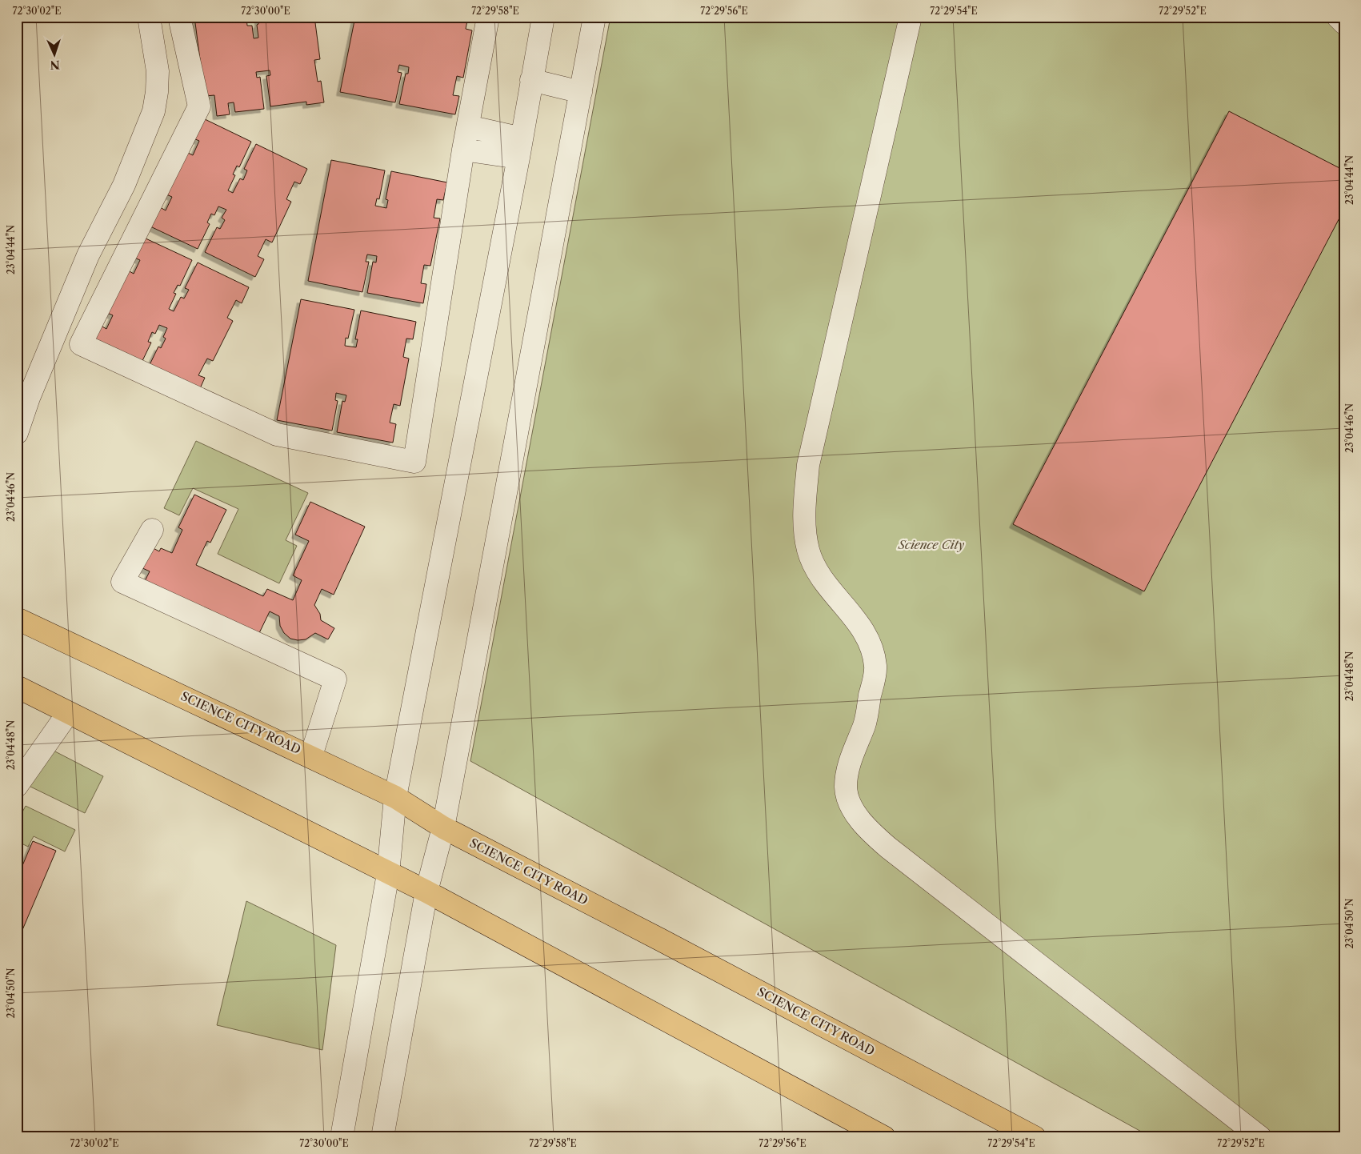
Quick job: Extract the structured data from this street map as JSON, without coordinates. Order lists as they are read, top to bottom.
{
  "streets": {
    "main road": ["SCIENCE CITY ROAD"]
  },
  "parks": ["Science City"],
  "north": "bottom",
  "coordinates": [
    "72°30'02\"E",
    "72°30'00\"E",
    "72°29'58\"E",
    "72°29'56\"E",
    "72°29'54\"E",
    "72°29'52\"E",
    "23°04'44\"N",
    "23°04'46\"N",
    "23°04'48\"N",
    "23°04'50\"N"
  ]
}
